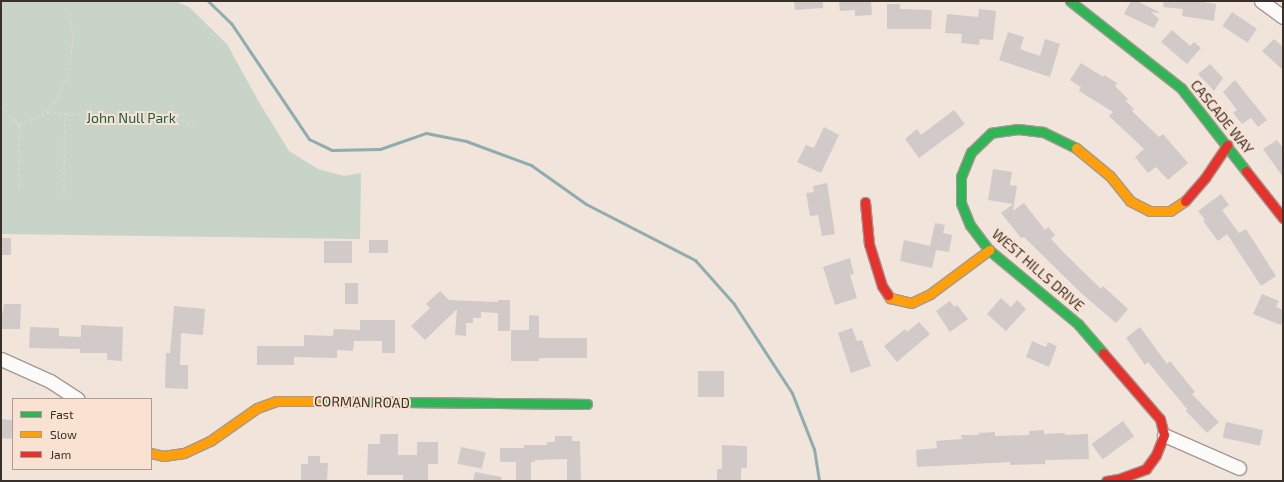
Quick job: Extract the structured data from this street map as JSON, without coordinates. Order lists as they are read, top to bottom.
{
  "streets": {
    "street": ["CASCADE WAY", "WEST HILLS DRIVE", "CORMAN ROAD"]
  },
  "crossings": [
    ["CASCADE WAY", "WEST HILLS DRIVE"]
  ],
  "parks": ["John Null Park"],
  "legend": ["Fast", "Slow", "Jam"]
}
